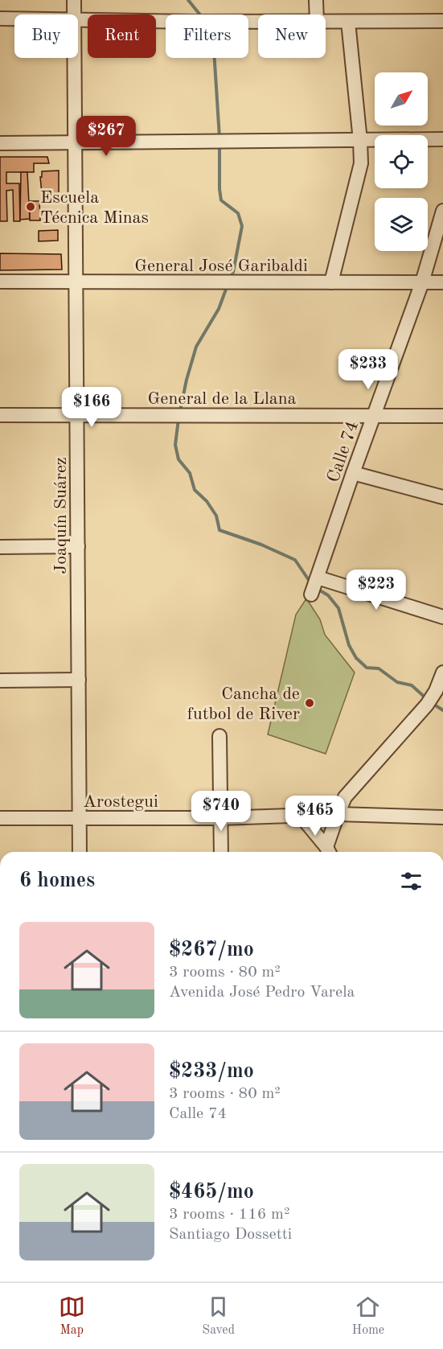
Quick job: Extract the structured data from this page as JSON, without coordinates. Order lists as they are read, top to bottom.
{
  "streets": {
    "street": [
      "General José Garibaldi",
      "General de la Llana",
      "Calle 74",
      "Joaquín Suárez",
      "Arostegui"
    ]
  },
  "crossings": [
    ["General José Garibaldi", "Calle 74"],
    ["General José Garibaldi", "Joaquín Suárez"],
    ["General de la Llana", "Calle 74"],
    ["General de la Llana", "Joaquín Suárez"],
    ["Joaquín Suárez", "Arostegui"]
  ],
  "places": ["Escuela Técnica Minas", "Cancha de futbol de River"],
  "north": "top right",
  "page": {
    "chip": [
      "Buy",
      "Rent",
      "Filters",
      "New"
    ],
    "price": [
      "$267",
      "$233",
      "$166",
      "$223",
      "$740",
      "$465"
    ],
    "heading": "6 homes",
    "list": [
      {
        "name": "$267/mo",
        "note": "3 rooms · 80 m² · Avenida José Pedro Varela"
      },
      {
        "name": "$233/mo",
        "note": "3 rooms · 80 m² · Calle 74"
      },
      {
        "name": "$465/mo",
        "note": "3 rooms · 116 m² · Santiago Dossetti"
      }
    ],
    "tabs": ["Map", "Saved", "Home"]
  }
}
